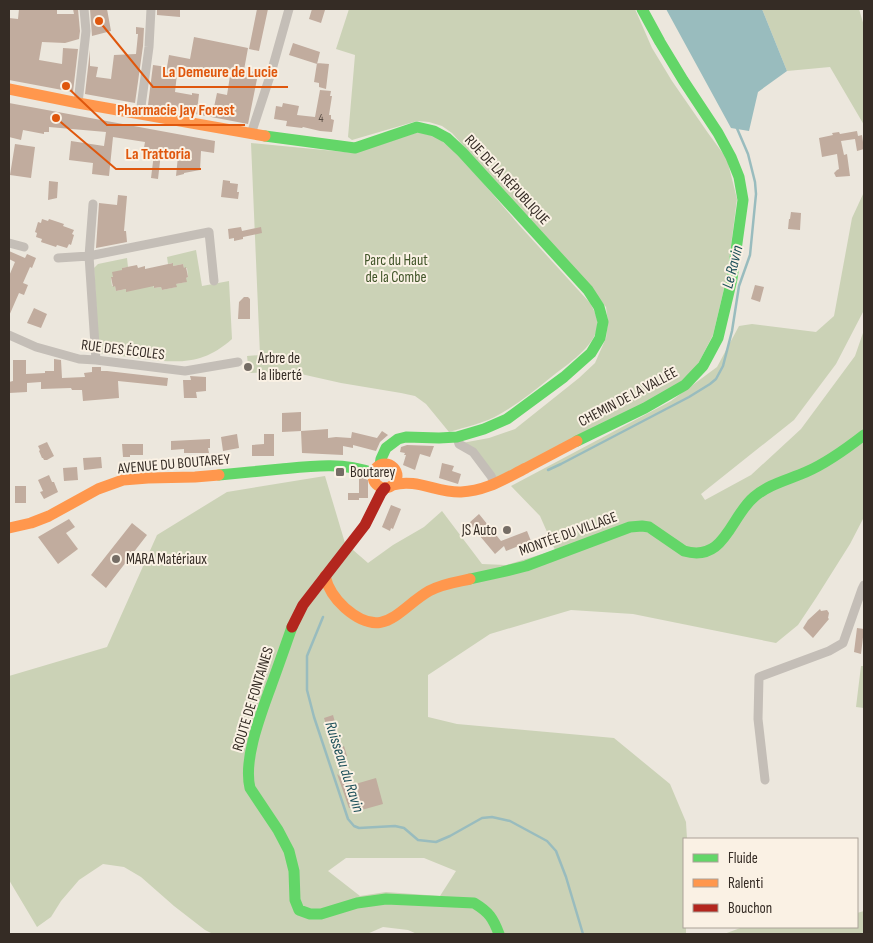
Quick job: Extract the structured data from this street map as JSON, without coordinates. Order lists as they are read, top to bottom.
{
  "streets": {
    "main road": [
      "RUE DE LA RÉPUBLIQUE",
      "CHEMIN DE LA VALLÉE",
      "AVENUE DU BOUTAREY",
      "MONTÉE DU VILLAGE",
      "ROUTE DE FONTAINES"
    ],
    "street": ["RUE DES ÉCOLES"]
  },
  "crossings": [
    ["RUE DE LA RÉPUBLIQUE", "AVENUE DU BOUTAREY"],
    ["CHEMIN DE LA VALLÉE", "AVENUE DU BOUTAREY"],
    ["MONTÉE DU VILLAGE", "ROUTE DE FONTAINES"]
  ],
  "water": ["Le Ravin", "Ruisseau du Ravin"],
  "parks": ["Parc du Haut de la Combe"],
  "places": {
    "other": [
      "La Demeure de Lucie",
      "Pharmacie Jay Forest",
      "La Trattoria",
      "Arbre de la liberté",
      "JS Auto",
      "MARA Matériaux"
    ],
    "transit": ["Boutarey"]
  },
  "house_numbers": ["4"],
  "legend": ["Fluide", "Ralenti", "Bouchon"]
}
